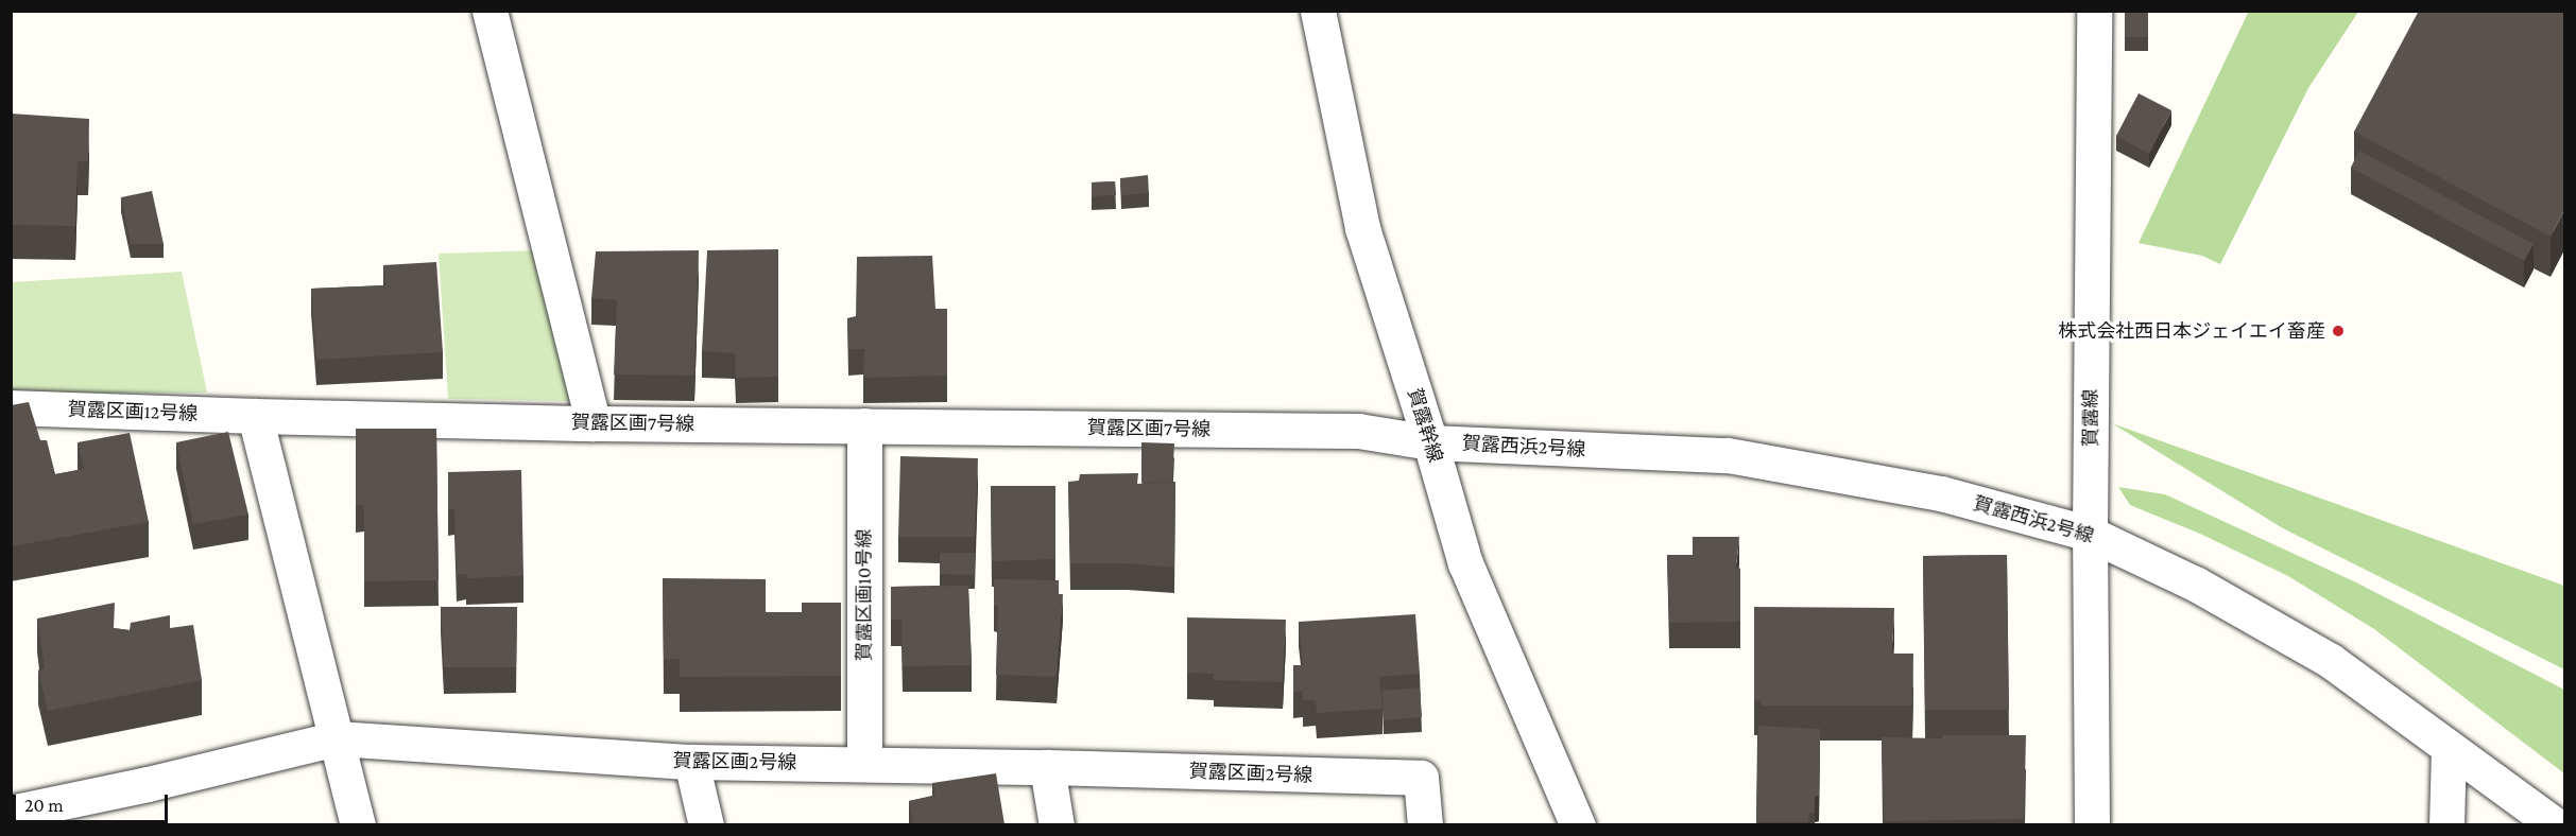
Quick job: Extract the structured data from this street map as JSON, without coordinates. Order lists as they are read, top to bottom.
{
  "streets": {
    "street": [
      "賀露区画12号線",
      "賀露線",
      "賀露区画7号線",
      "賀露幹線",
      "賀露西浜2号線",
      "賀露区画10号線",
      "賀露区画2号線"
    ]
  },
  "crossings": [
    ["賀露区画12号線", "賀露区画7号線"],
    ["賀露線", "賀露西浜2号線"],
    ["賀露区画7号線", "賀露幹線"],
    ["賀露区画7号線", "賀露西浜2号線"],
    ["賀露区画7号線", "賀露区画10号線"],
    ["賀露幹線", "賀露西浜2号線"],
    ["賀露区画10号線", "賀露区画2号線"]
  ],
  "places": ["株式会社西日本ジェイエイ畜産"],
  "scale_bar": "20 m"
}
